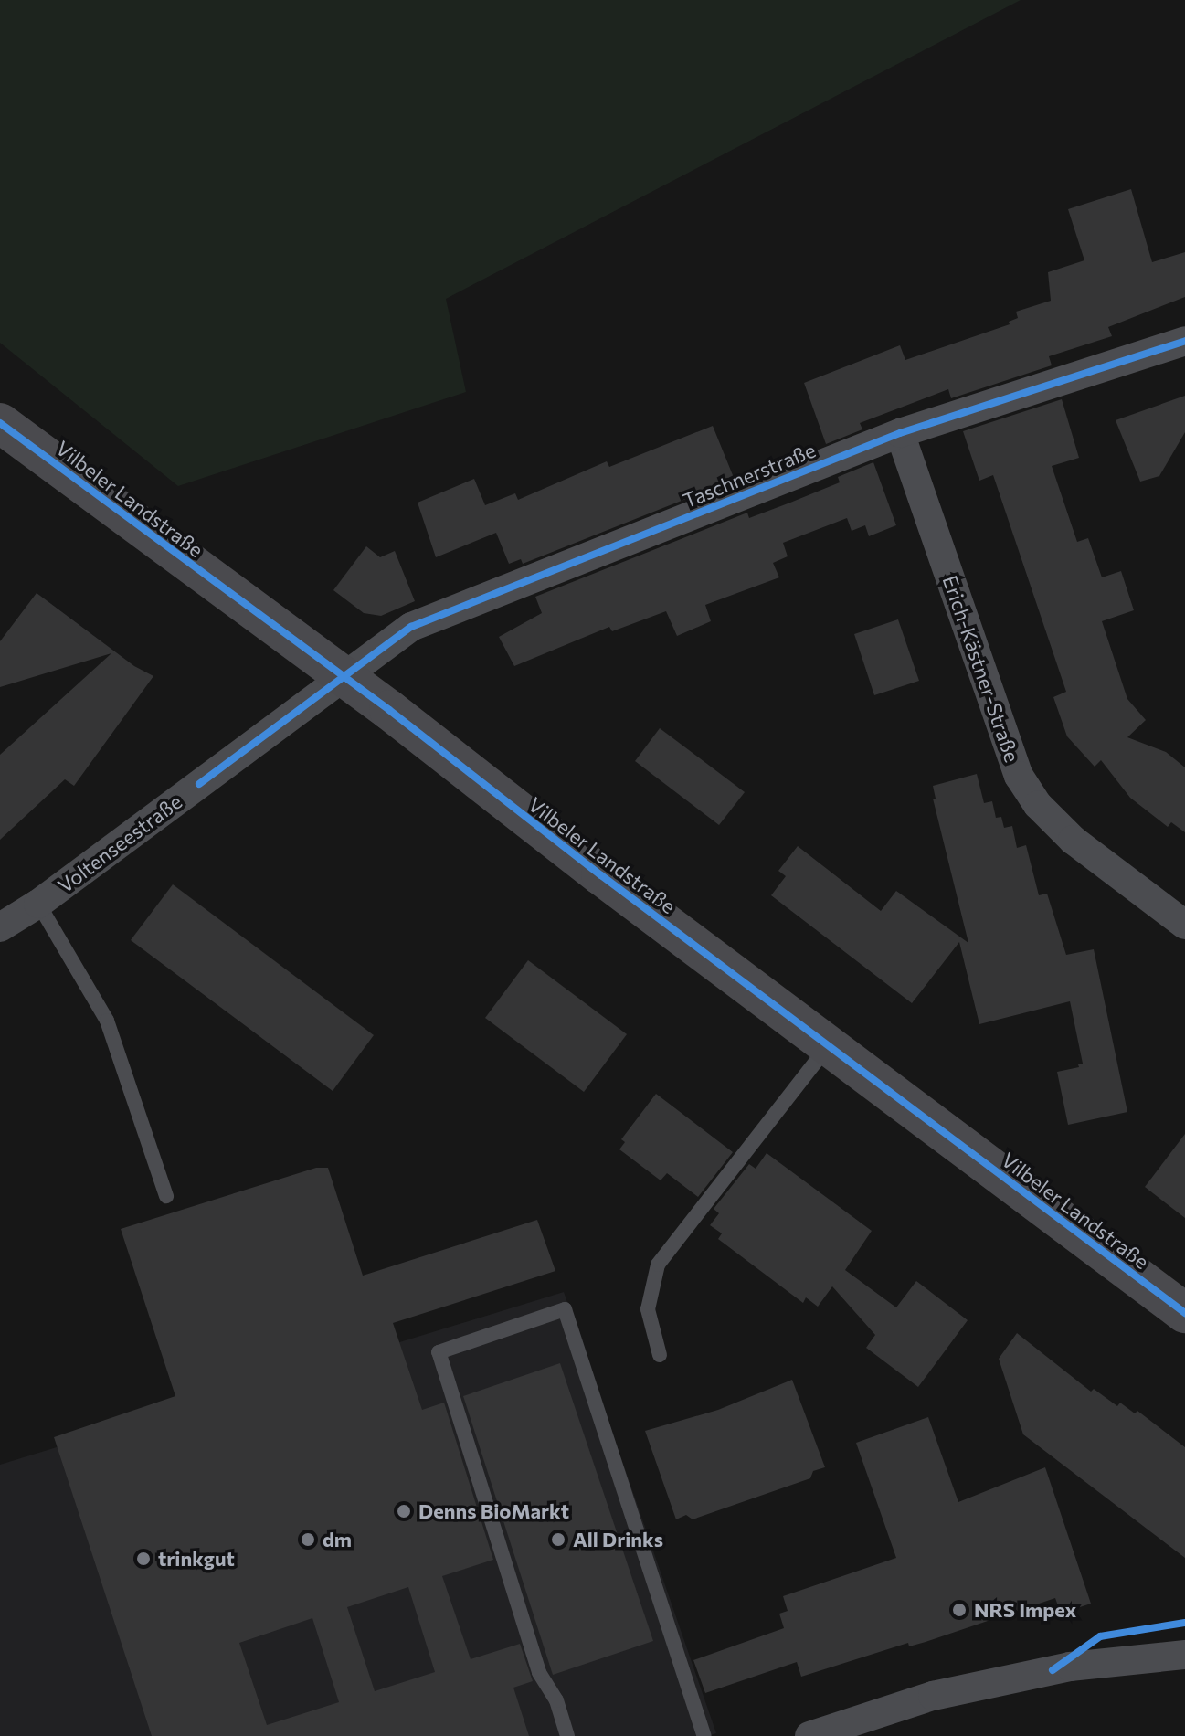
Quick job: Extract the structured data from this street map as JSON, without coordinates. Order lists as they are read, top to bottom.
{
  "streets": {
    "main road": ["Vilbeler Landstraße"],
    "street": ["Taschnerstraße", "Erich-Kästner-Straße", "Voltenseestraße"]
  },
  "crossings": [
    ["Taschnerstraße", "Vilbeler Landstraße"],
    ["Taschnerstraße", "Erich-Kästner-Straße"],
    ["Taschnerstraße", "Voltenseestraße"],
    ["Vilbeler Landstraße", "Voltenseestraße"]
  ],
  "places": [
    "Denns BioMarkt",
    "dm",
    "All Drinks",
    "trinkgut",
    "NRS Impex"
  ]
}
